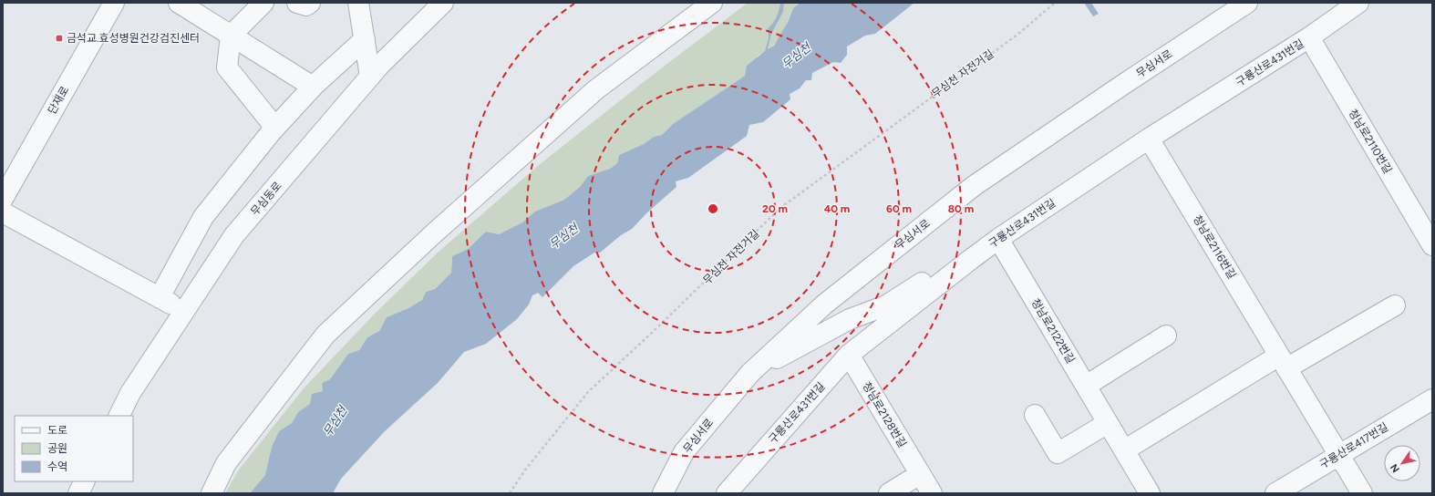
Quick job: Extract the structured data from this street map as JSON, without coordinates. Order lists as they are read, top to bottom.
{
  "streets": {
    "street": [
      "구룡산로431번길",
      "무심서로",
      "단재로",
      "청남로2110번길",
      "무심동로",
      "청남로2116번길",
      "청남로2122번길",
      "청남로2128번길",
      "구룡산로417번길"
    ],
    "path": ["무심천 자전거길"]
  },
  "crossings": [
    ["구룡산로431번길", "청남로2110번길"],
    ["구룡산로431번길", "청남로2116번길"],
    ["구룡산로431번길", "청남로2122번길"],
    ["구룡산로431번길", "청남로2128번길"],
    ["청남로2116번길", "구룡산로417번길"]
  ],
  "water": ["무심천"],
  "places": {
    "transit": ["금석교.효성병원건강검진센터"]
  },
  "legend": ["도로", "공원", "수역"],
  "north": "bottom left",
  "rings": [
    "20 m",
    "40 m",
    "60 m",
    "80 m"
  ]
}
